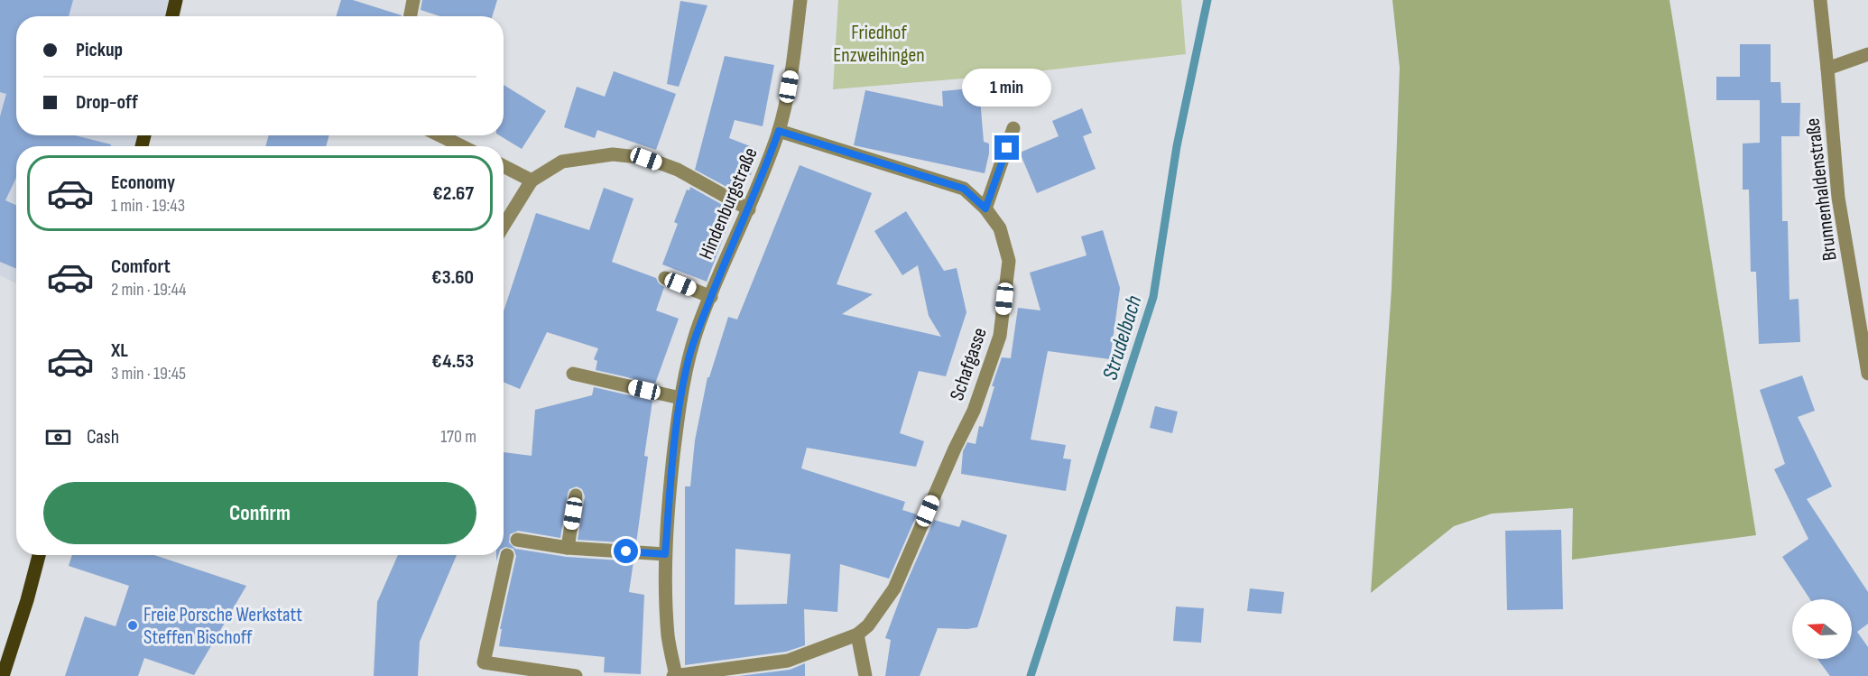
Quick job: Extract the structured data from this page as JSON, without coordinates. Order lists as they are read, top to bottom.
{
  "streets": {
    "street": ["Brunnenhaldenstraße", "Hindenburgstraße", "Schafgasse"]
  },
  "crossings": [
    ["Hindenburgstraße", "Schafgasse"]
  ],
  "water": ["Strudelbach"],
  "parks": ["Friedhof Enzweihingen"],
  "places": ["Freie Porsche Werkstatt Steffen Bischoff"],
  "north": "left",
  "page": {
    "banner": ["Pickup", "Drop-off"],
    "bubble": "1 min",
    "list": [
      {
        "name": "Economy",
        "note": "1 min · 19:43",
        "value": "€2.67"
      },
      {
        "name": "Comfort",
        "note": "2 min · 19:44",
        "value": "€3.60"
      },
      {
        "name": "XL",
        "note": "3 min · 19:45",
        "value": "€4.53"
      }
    ],
    "pay": ["Cash", "170 m"],
    "buttons": "Confirm"
  }
}
